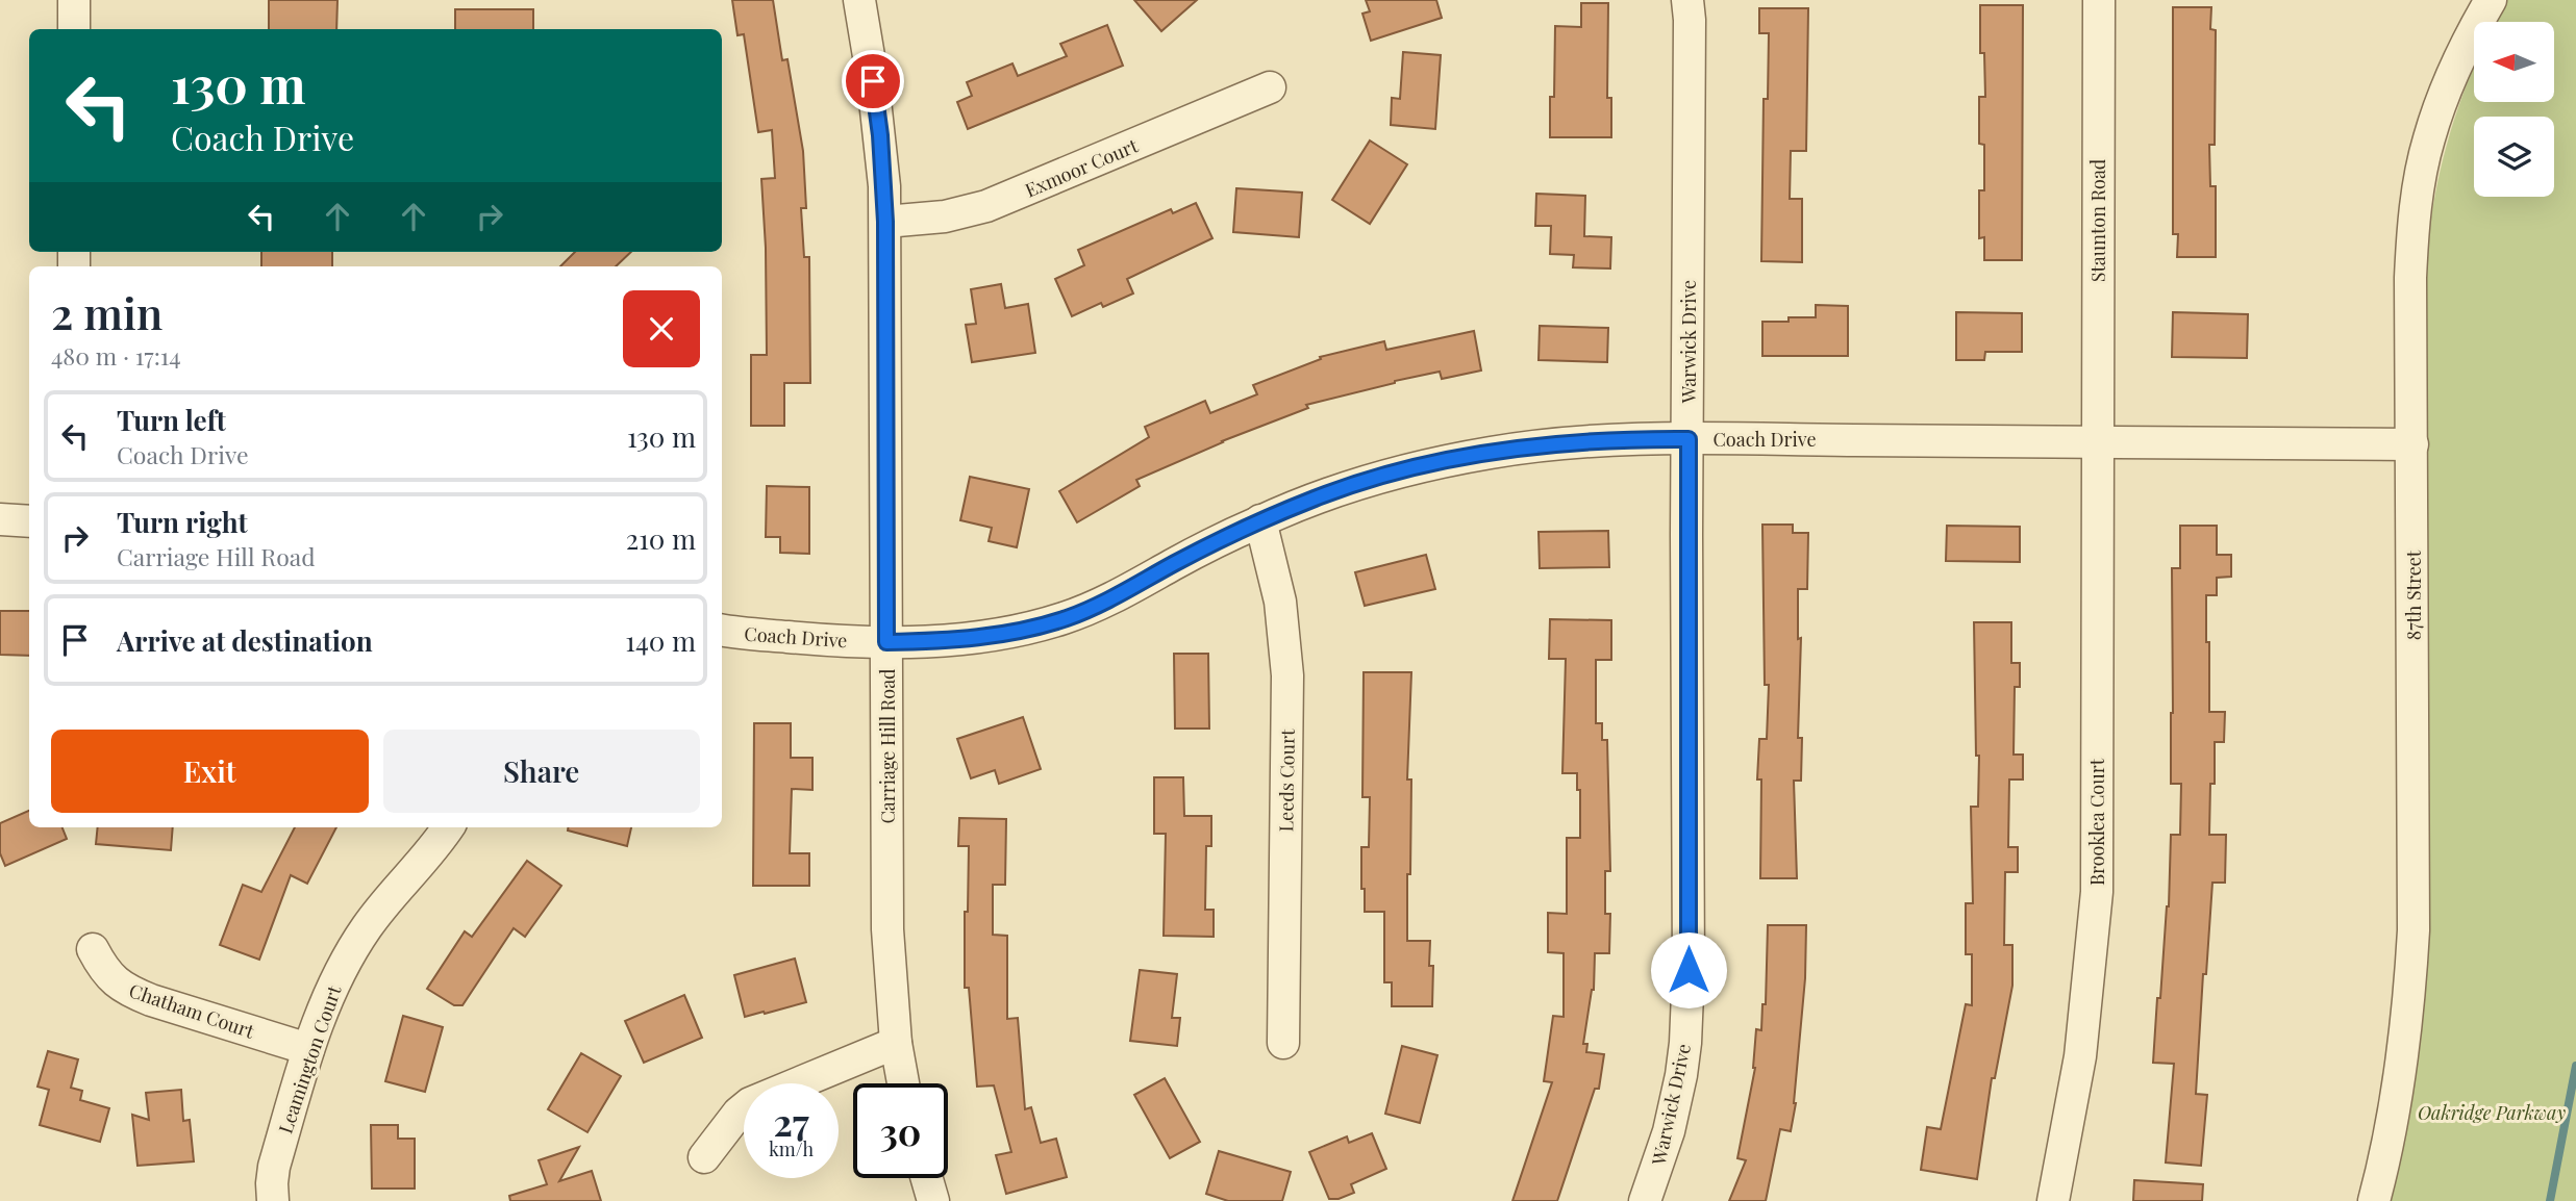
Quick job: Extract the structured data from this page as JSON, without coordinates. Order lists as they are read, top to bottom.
{
  "streets": {
    "street": [
      "Exmoor Court",
      "Staunton Road",
      "Warwick Drive",
      "Coach Drive",
      "87th Street",
      "Carriage Hill Road",
      "Leeds Court",
      "Brooklea Court",
      "Chatham Court",
      "Leamington Court"
    ]
  },
  "crossings": [
    ["Exmoor Court", "Carriage Hill Road"],
    ["Staunton Road", "Coach Drive"],
    ["Staunton Road", "Brooklea Court"],
    ["Warwick Drive", "Coach Drive"],
    ["Coach Drive", "87th Street"],
    ["Coach Drive", "Carriage Hill Road"],
    ["Coach Drive", "Leeds Court"],
    ["Coach Drive", "Brooklea Court"],
    ["Chatham Court", "Leamington Court"]
  ],
  "parks": ["Oakridge Parkway"],
  "north": "left",
  "page": {
    "turn": ["130 m", "Coach Drive"],
    "heading": ["2 min", "480 m · 17:14"],
    "list": [
      {
        "name": "Turn left",
        "note": "Coach Drive",
        "value": "130 m"
      },
      {
        "name": "Turn right",
        "note": "Carriage Hill Road",
        "value": "210 m"
      },
      {
        "name": "Arrive at destination",
        "value": "140 m"
      }
    ],
    "buttons": ["Exit", "Share"],
    "speed": "27 km/h",
    "limit": "30"
  }
}
